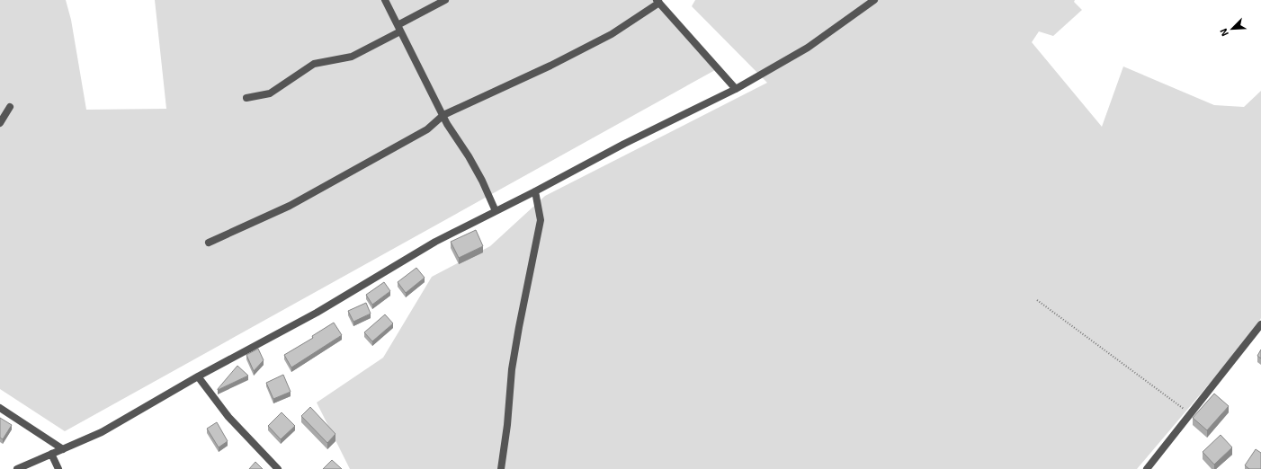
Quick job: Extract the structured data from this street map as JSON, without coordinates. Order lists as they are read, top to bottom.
{
  "north": "bottom left"
}
